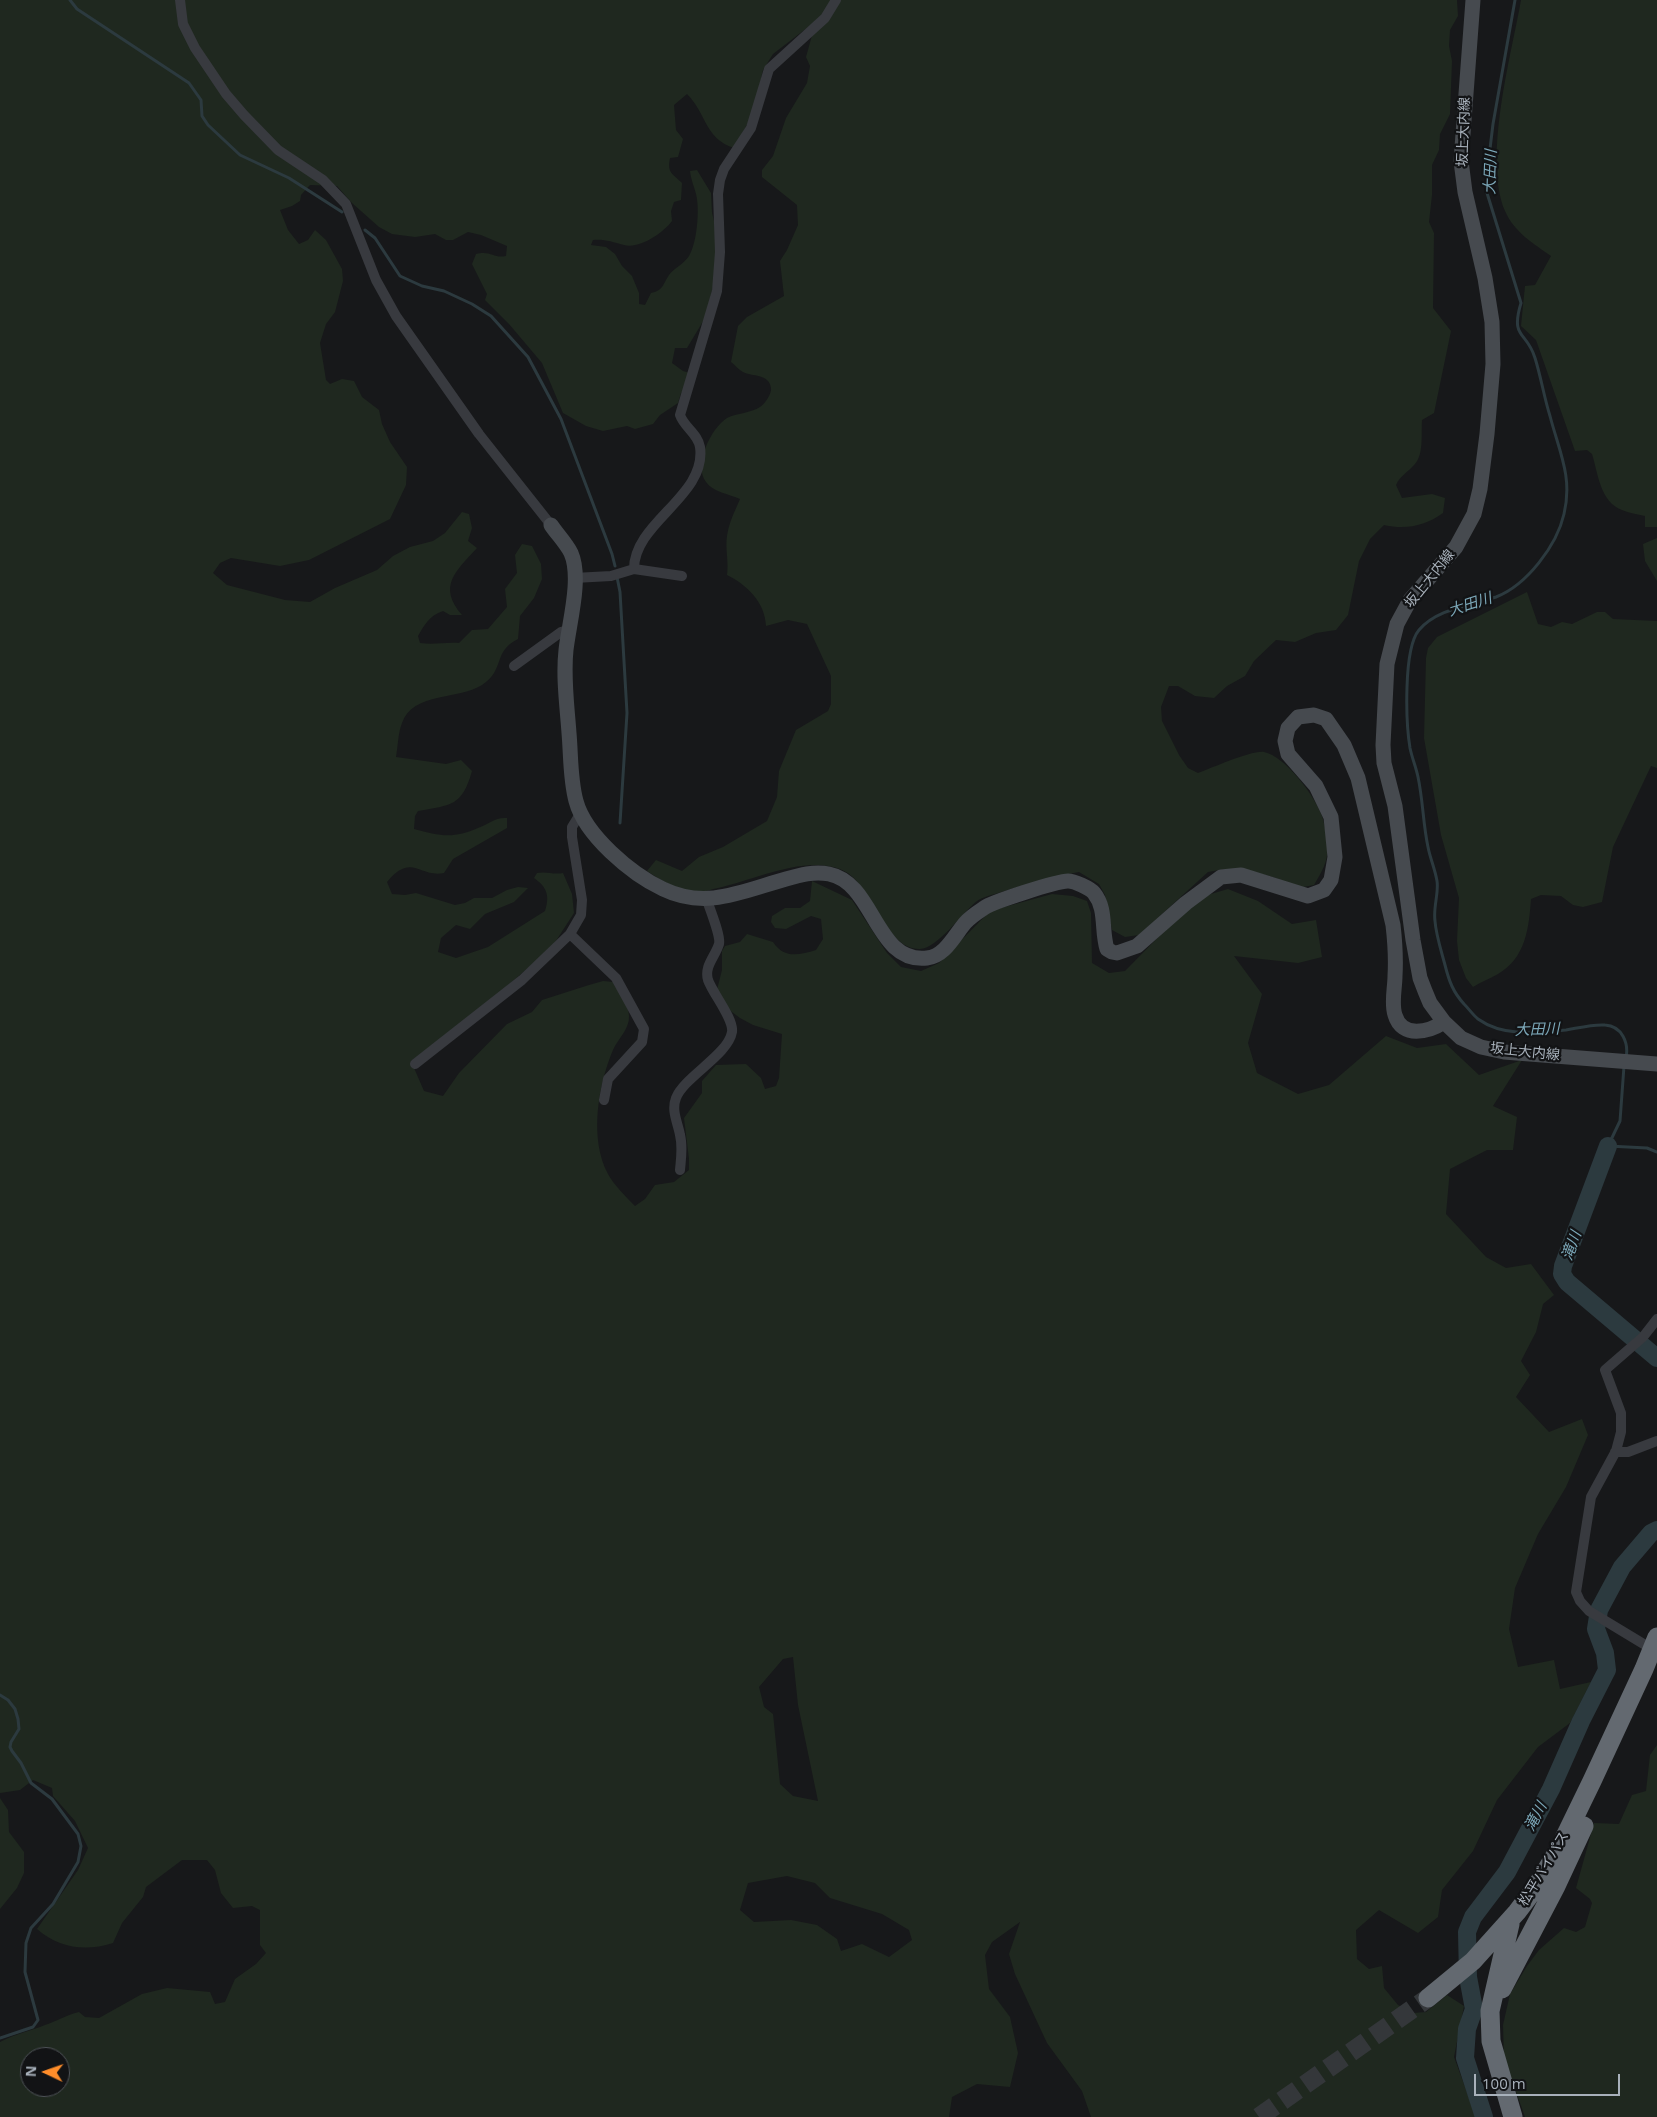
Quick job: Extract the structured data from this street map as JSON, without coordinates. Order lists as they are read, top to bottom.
{
  "streets": {
    "highway": ["松平バイパス"],
    "street": ["坂上大内線"]
  },
  "water": ["大田川", "滝川"],
  "scale_bar": "100 m",
  "north": "left"
}
